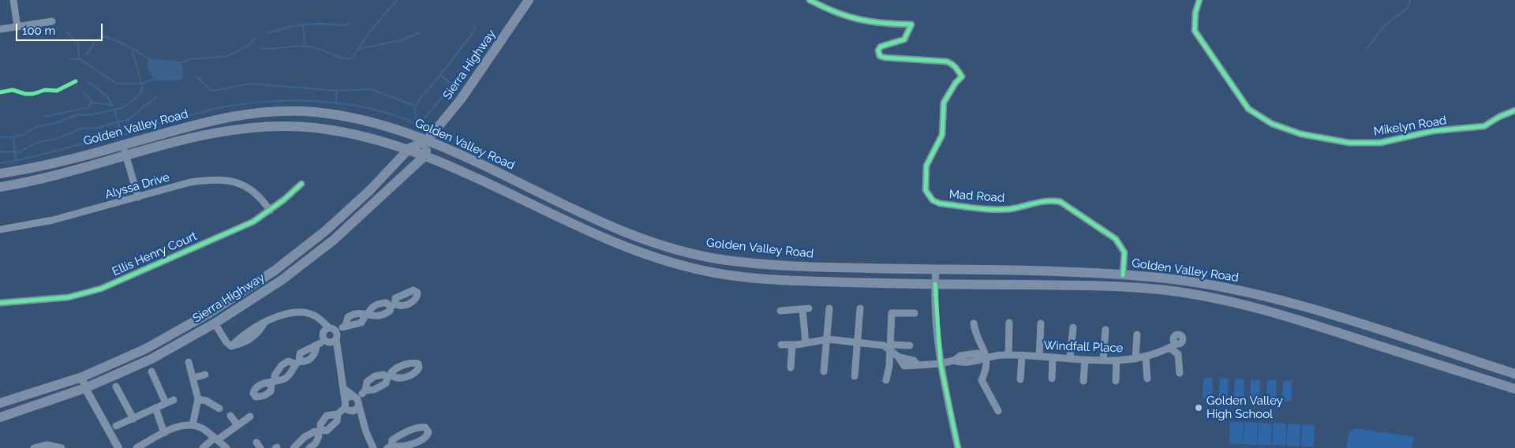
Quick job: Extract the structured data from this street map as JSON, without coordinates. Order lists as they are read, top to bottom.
{
  "streets": {
    "main road": ["Sierra Highway", "Golden Valley Road"],
    "street": [
      "Mikelyn Road",
      "Alyssa Drive",
      "Mad Road",
      "Ellis Henry Court",
      "Windfall Place"
    ]
  },
  "crossings": [
    ["Sierra Highway", "Golden Valley Road"],
    ["Golden Valley Road", "Mad Road"],
    ["Alyssa Drive", "Ellis Henry Court"]
  ],
  "places": ["Golden Valley High School"],
  "scale_bar": "100 m"
}
